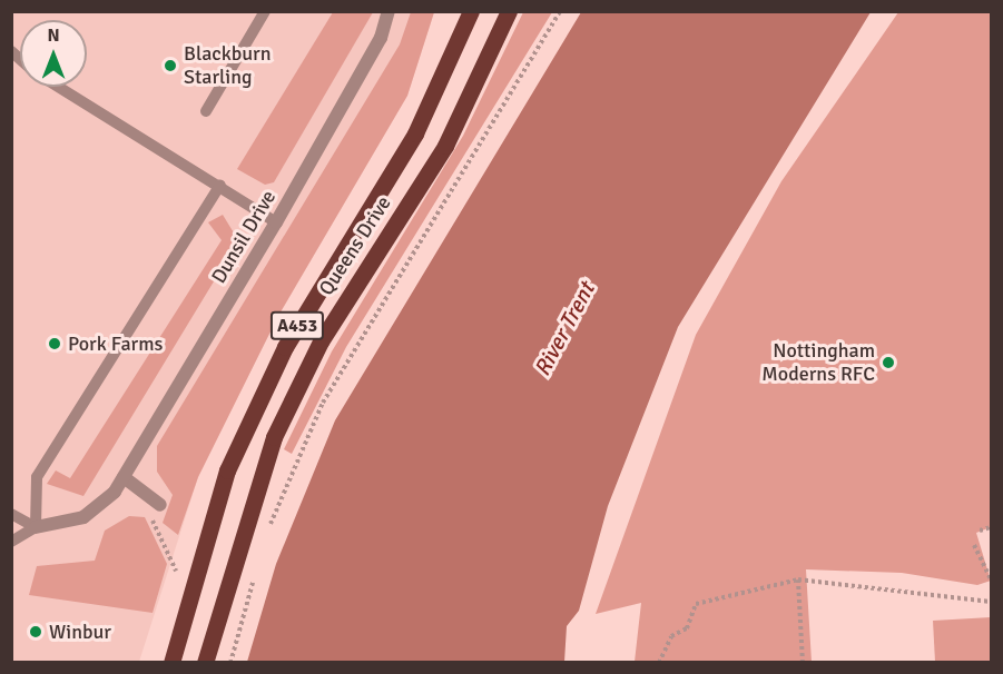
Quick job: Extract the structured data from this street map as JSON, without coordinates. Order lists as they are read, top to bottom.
{
  "streets": {
    "main road": ["Queens Drive", "A453"],
    "street": ["Dunsil Drive"]
  },
  "water": ["River Trent"],
  "places": [
    "Blackburn Starling",
    "Pork Farms",
    "Nottingham Moderns RFC",
    "Winbur"
  ],
  "north": "top"
}
